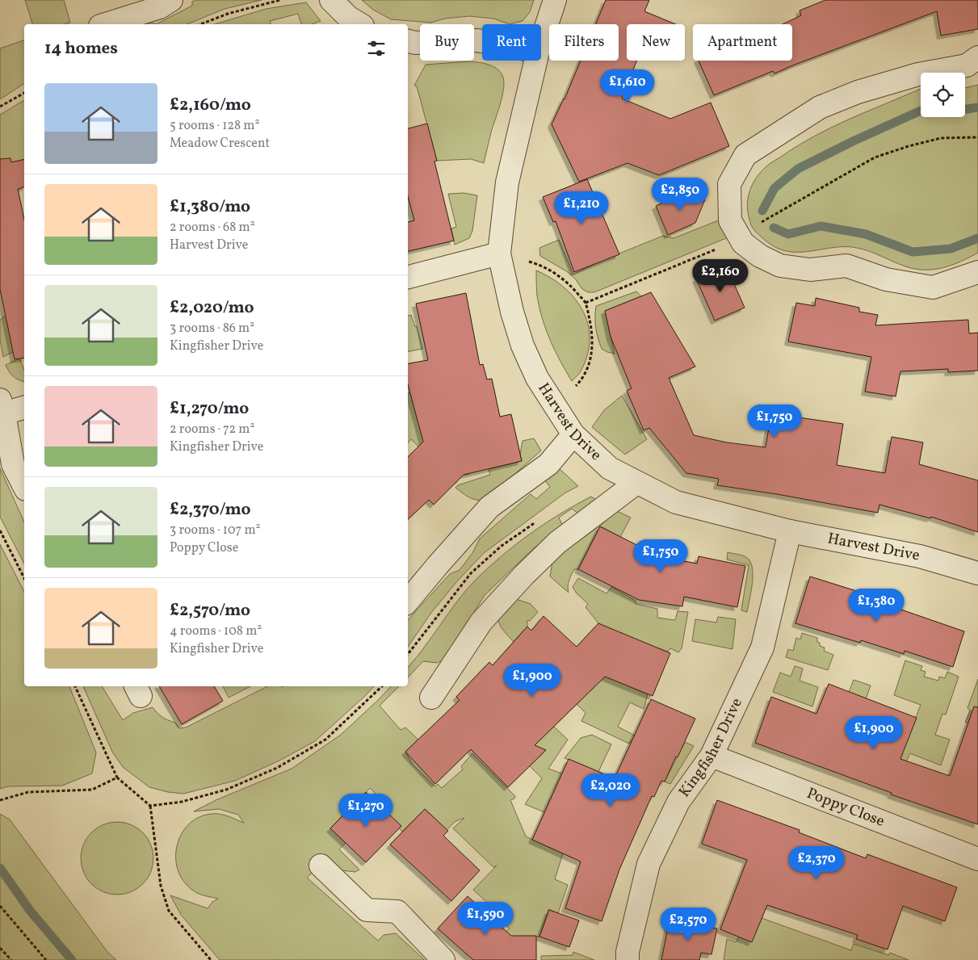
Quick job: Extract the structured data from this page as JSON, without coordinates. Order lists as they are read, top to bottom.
{
  "streets": {
    "street": ["Harvest Drive", "Kingfisher Drive", "Poppy Close"]
  },
  "crossings": [
    ["Harvest Drive", "Kingfisher Drive"],
    ["Kingfisher Drive", "Poppy Close"]
  ],
  "page": {
    "chip": [
      "Buy",
      "Rent",
      "Filters",
      "New",
      "Apartment"
    ],
    "heading": "14 homes",
    "price": [
      "£1,610",
      "£2,850",
      "£1,210",
      "£2,160",
      "£1,750",
      "£1,750",
      "£1,380",
      "£1,900",
      "£1,900",
      "£2,020",
      "£1,270",
      "£2,370",
      "£1,590",
      "£2,570"
    ],
    "list": [
      {
        "name": "£2,160/mo",
        "note": "5 rooms · 128 m² · Meadow Crescent"
      },
      {
        "name": "£1,380/mo",
        "note": "2 rooms · 68 m² · Harvest Drive"
      },
      {
        "name": "£2,020/mo",
        "note": "3 rooms · 86 m² · Kingfisher Drive"
      },
      {
        "name": "£1,270/mo",
        "note": "2 rooms · 72 m² · Kingfisher Drive"
      },
      {
        "name": "£2,370/mo",
        "note": "3 rooms · 107 m² · Poppy Close"
      },
      {
        "name": "£2,570/mo",
        "note": "4 rooms · 108 m² · Kingfisher Drive"
      }
    ]
  }
}
